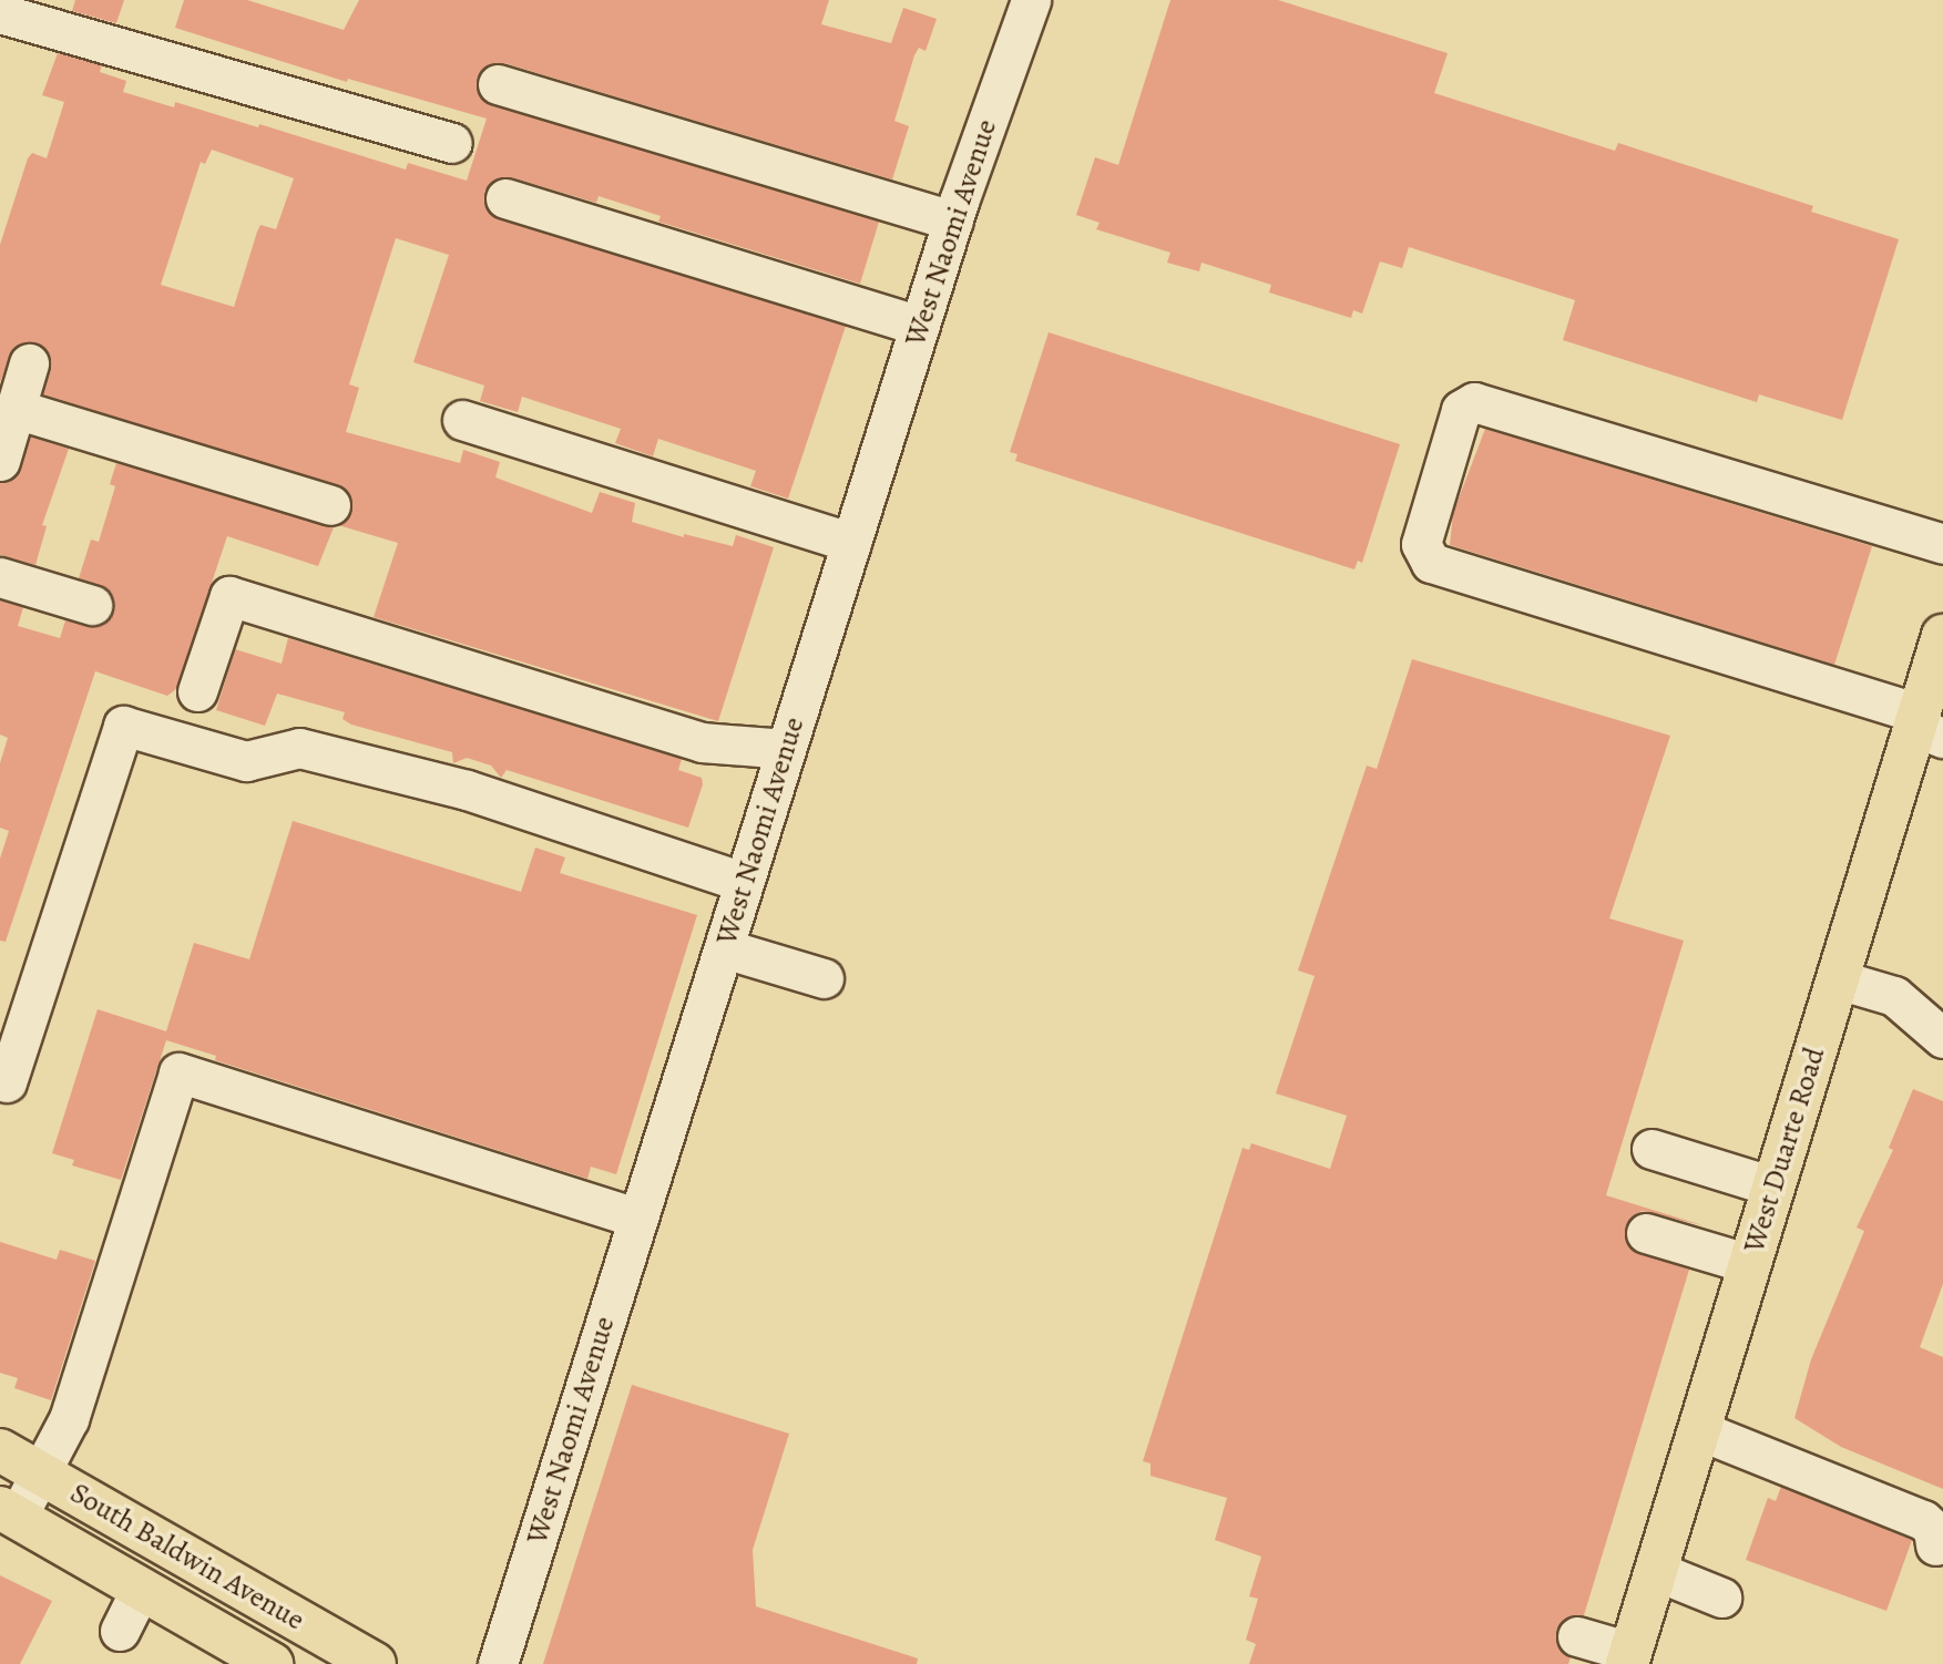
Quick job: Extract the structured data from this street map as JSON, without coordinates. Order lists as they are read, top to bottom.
{
  "streets": {
    "main road": ["West Duarte Road", "South Baldwin Avenue"],
    "street": ["West Naomi Avenue"]
  }
}
